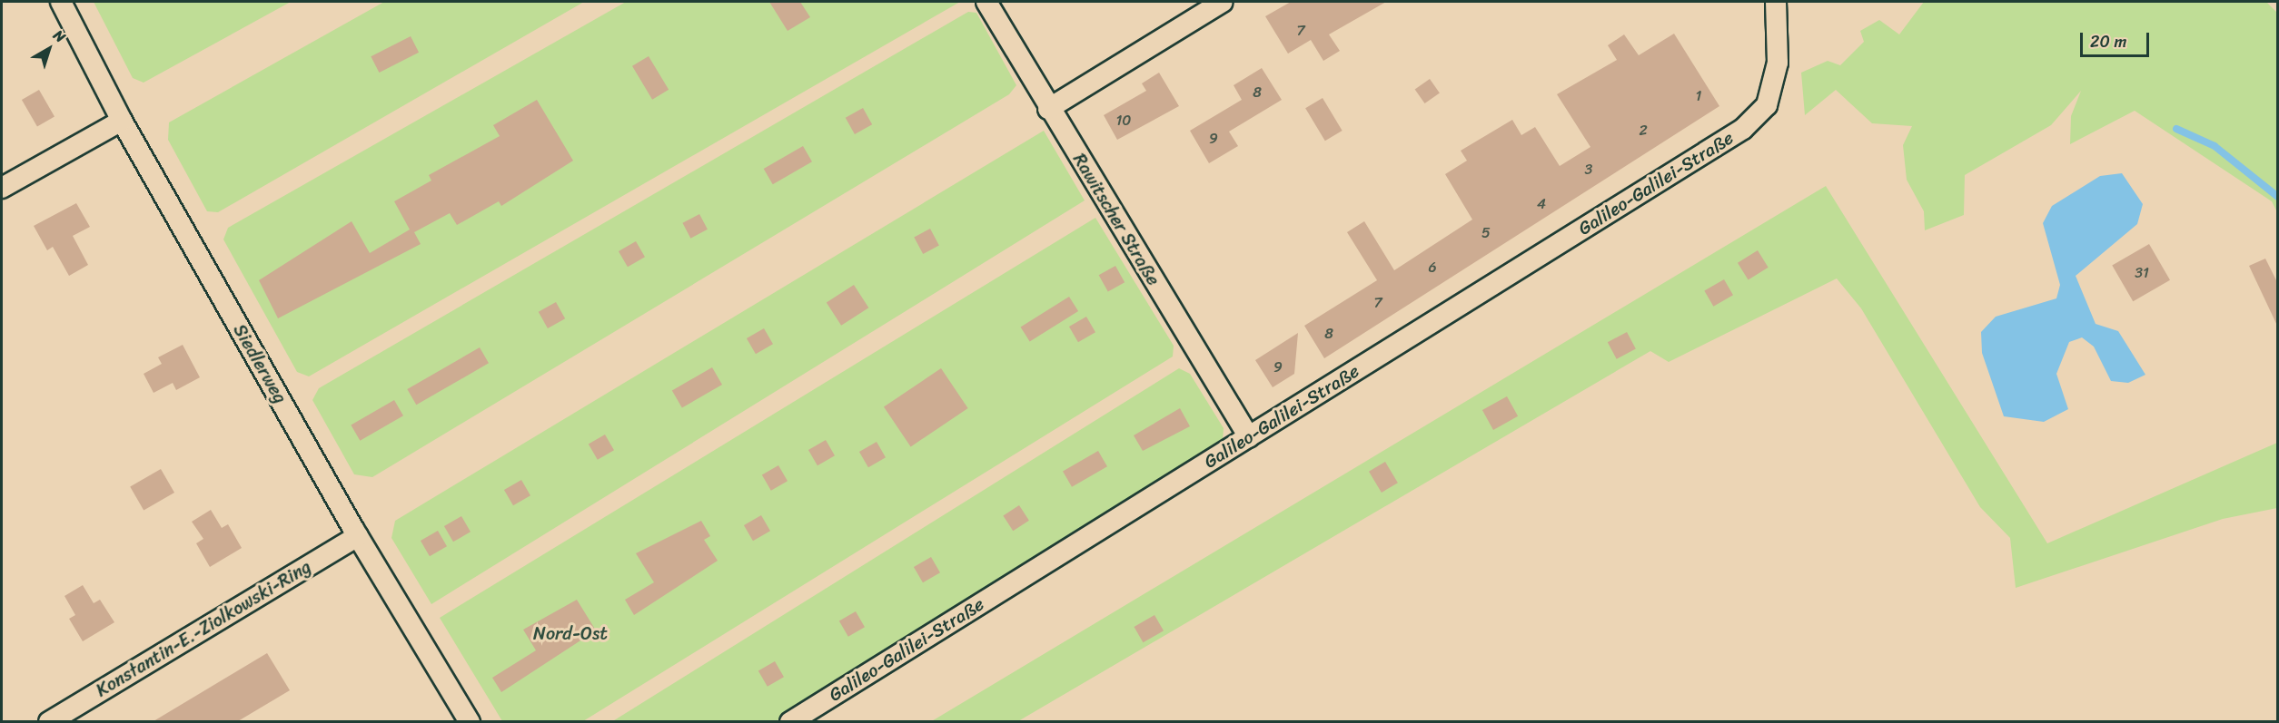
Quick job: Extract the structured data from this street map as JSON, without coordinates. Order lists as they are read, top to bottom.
{
  "streets": {
    "street": [
      "Galileo-Galilei-Straße",
      "Rawitscher Straße",
      "Siedlerweg",
      "Konstantin-E.-Ziolkowski-Ring"
    ]
  },
  "crossings": [
    ["Galileo-Galilei-Straße", "Rawitscher Straße"],
    ["Siedlerweg", "Konstantin-E.-Ziolkowski-Ring"]
  ],
  "parks": ["Nord-Ost"],
  "house_numbers": [
    "7",
    "8",
    "1",
    "10",
    "2",
    "9",
    "3",
    "4",
    "5",
    "6",
    "31",
    "7",
    "8",
    "9"
  ],
  "scale_bar": "20 m",
  "north": "top right"
}
